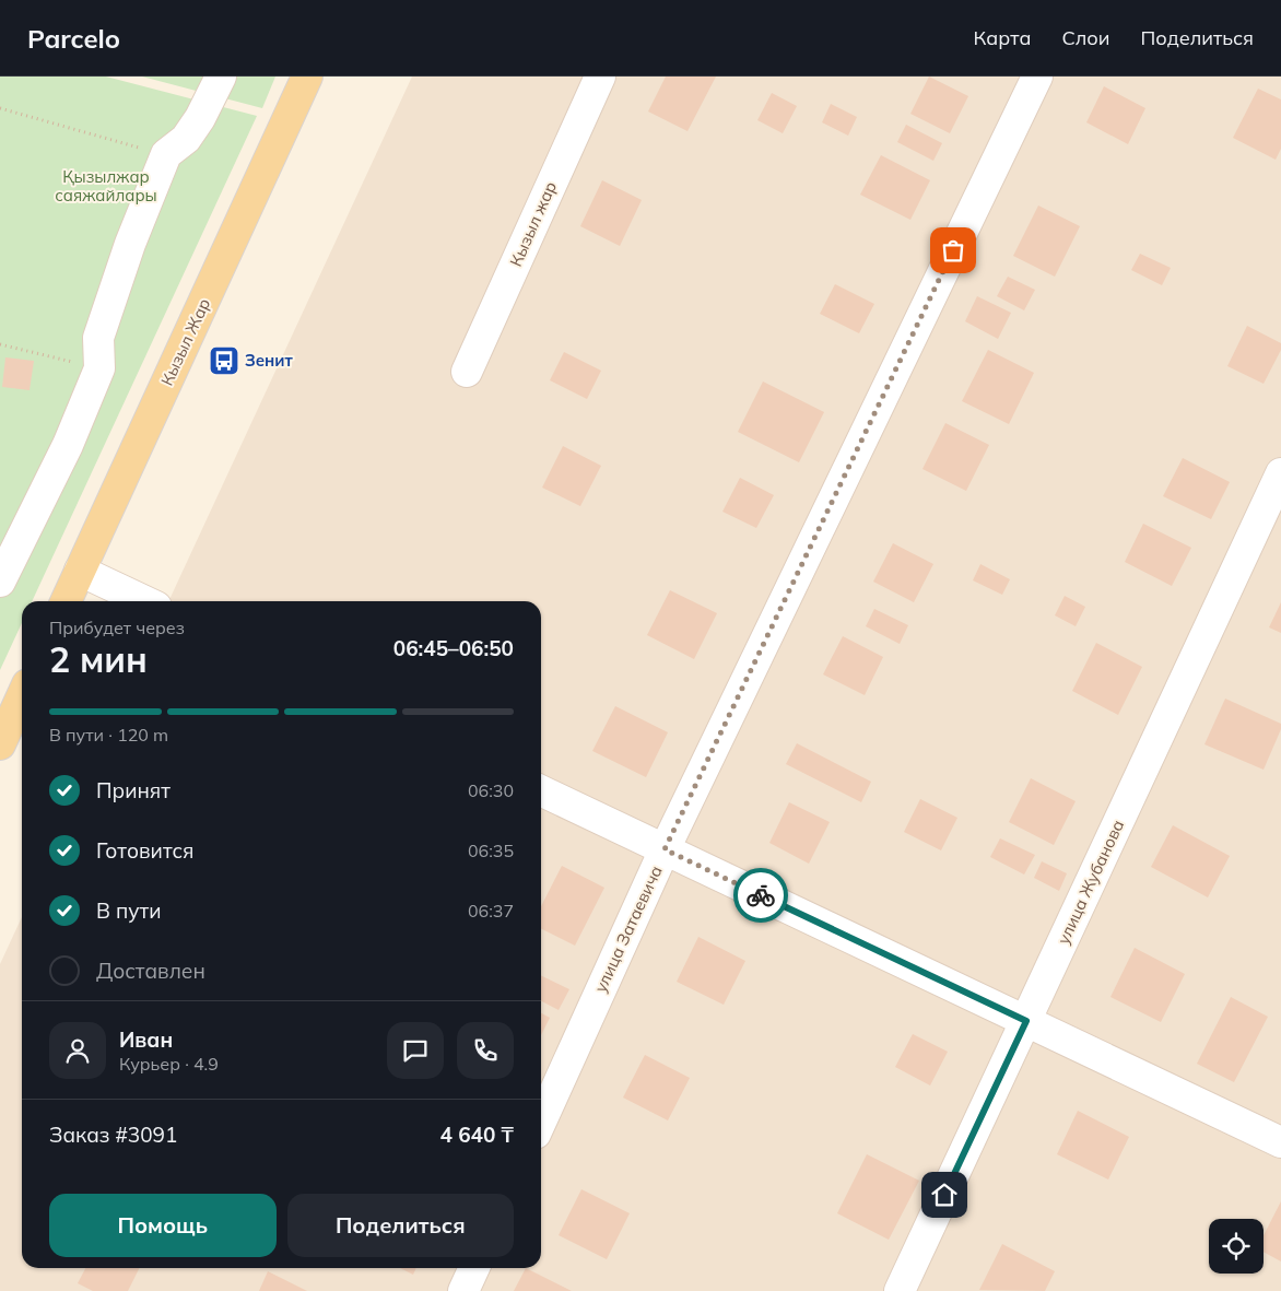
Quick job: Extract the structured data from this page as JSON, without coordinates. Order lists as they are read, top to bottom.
{
  "streets": {
    "main road": ["Кызыл Жар"],
    "street": ["Кызыл жар", "улица Жубанова", "улица Затаевича"]
  },
  "parks": ["Қызылжар саяжайлары"],
  "places": {
    "bus stop": ["Зенит"]
  },
  "page": {
    "header": "Parcelo",
    "nav": ["Карта", "Слои", "Поделиться"],
    "heading": ["2 мин", "Прибудет через", "06:45–06:50"],
    "panel": [
      "Иван",
      "Курьер · 4.9",
      "Заказ #3091",
      "4 640 ₸"
    ],
    "bar": "В пути · 120 m",
    "list": [
      ["Принят", "06:30"],
      ["Готовится", "06:35"],
      ["В пути", "06:37"],
      "Доставлен"
    ],
    "buttons": ["Помощь", "Поделиться"]
  }
}
